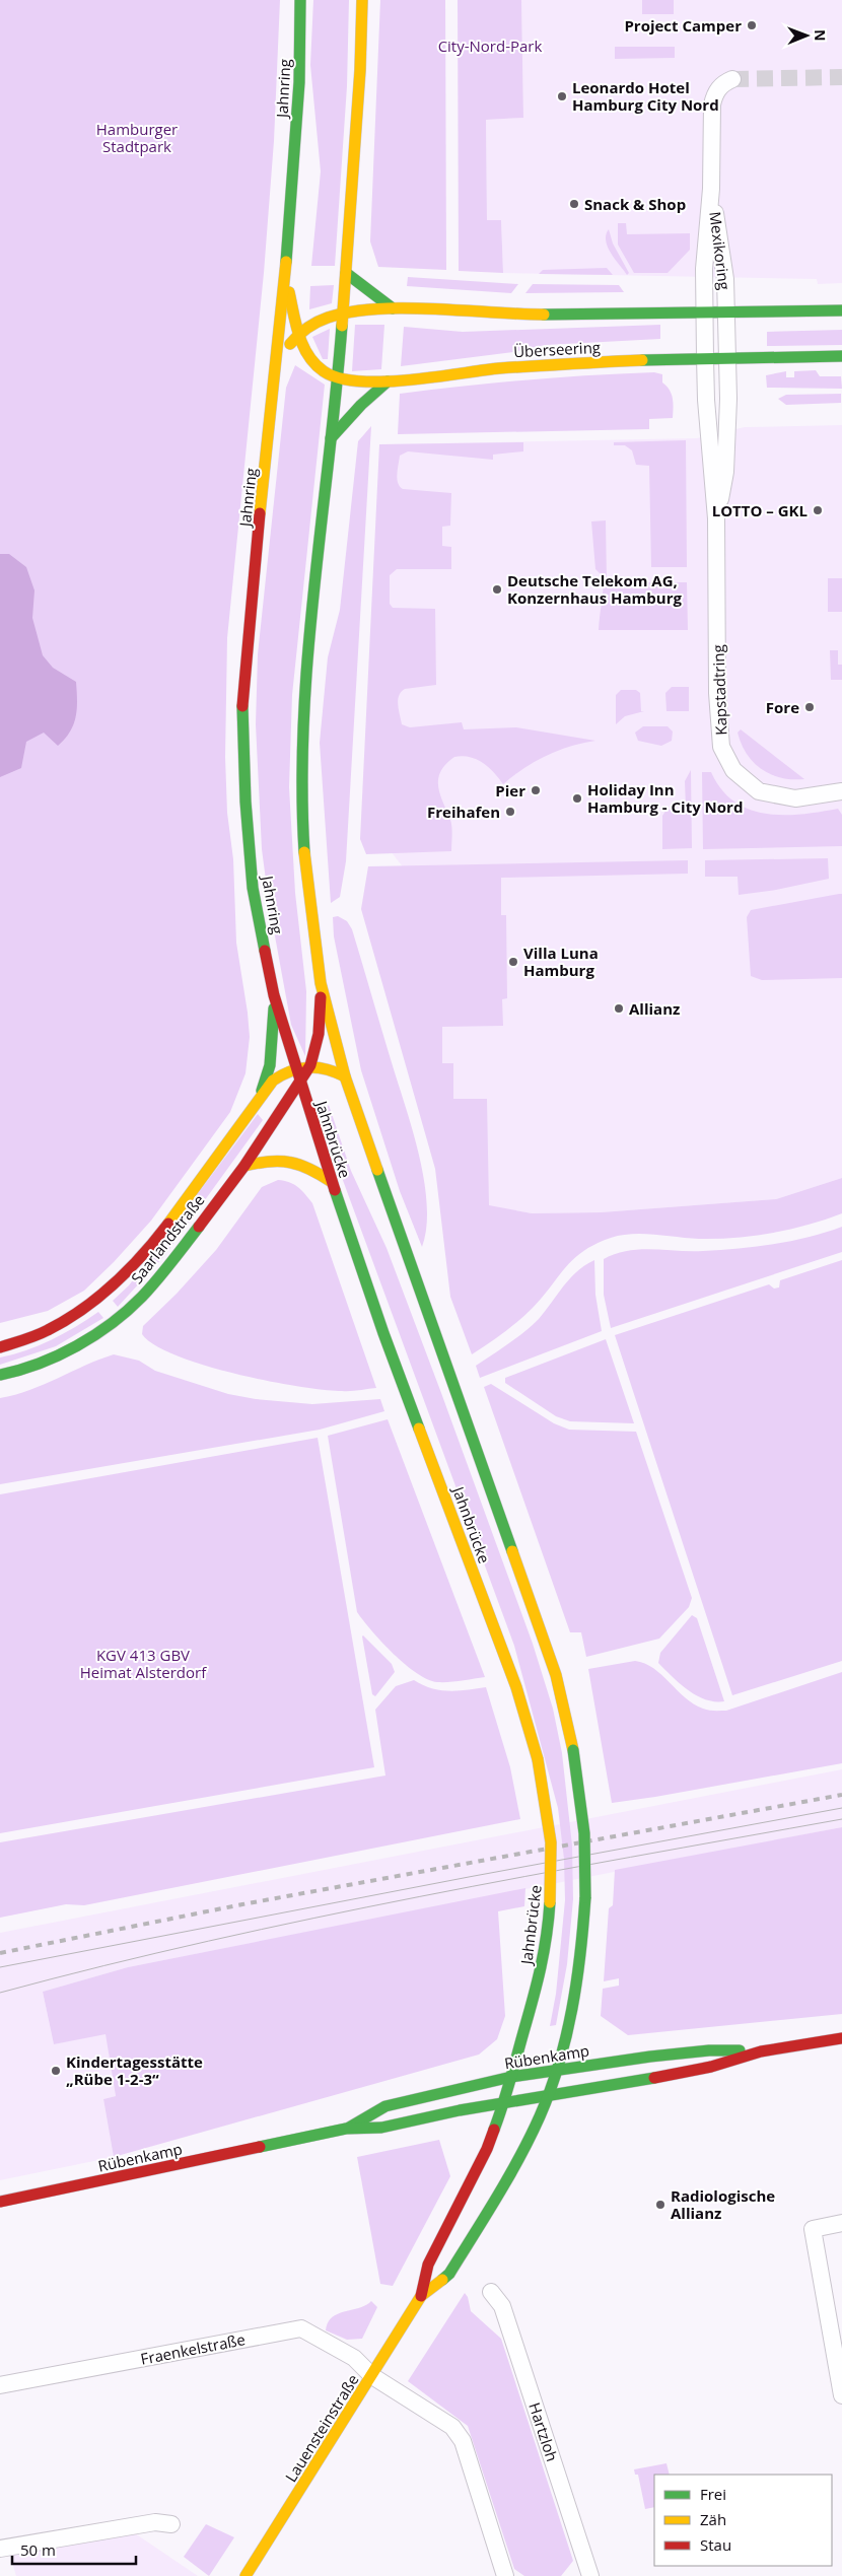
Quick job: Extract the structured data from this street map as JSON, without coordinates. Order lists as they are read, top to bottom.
{
  "streets": {
    "main road": [
      "Jahnring",
      "Überseering",
      "Jahnbrücke",
      "Saarlandstraße",
      "Rübenkamp",
      "Lauensteinstraße"
    ],
    "street": [
      "Mexikoring",
      "Kapstadtring",
      "Fraenkelstraße",
      "Hartzloh"
    ]
  },
  "crossings": [
    ["Jahnring", "Überseering"],
    ["Jahnring", "Jahnbrücke"],
    ["Mexikoring", "Überseering"],
    ["Mexikoring", "Kapstadtring"],
    ["Überseering", "Kapstadtring"],
    ["Jahnbrücke", "Saarlandstraße"],
    ["Jahnbrücke", "Rübenkamp"],
    ["Jahnbrücke", "Lauensteinstraße"],
    ["Rübenkamp", "Lauensteinstraße"],
    ["Fraenkelstraße", "Lauensteinstraße"]
  ],
  "parks": ["City-Nord-Park", "Hamburger Stadtpark", "KGV 413 GBV Heimat Alsterdorf"],
  "places": [
    "Project Camper",
    "Leonardo Hotel Hamburg City Nord",
    "Snack & Shop",
    "LOTTO – GKL",
    "Deutsche Telekom AG, Konzernhaus Hamburg",
    "Fore",
    "Pier",
    "Holiday Inn Hamburg - City Nord",
    "Freihafen",
    "Villa Luna Hamburg",
    "Allianz",
    "Kindertagesstätte „Rübe 1-2-3“",
    "Radiologische Allianz"
  ],
  "legend": ["Frei", "Zäh", "Stau"],
  "scale_bar": "50 m",
  "north": "right"
}
